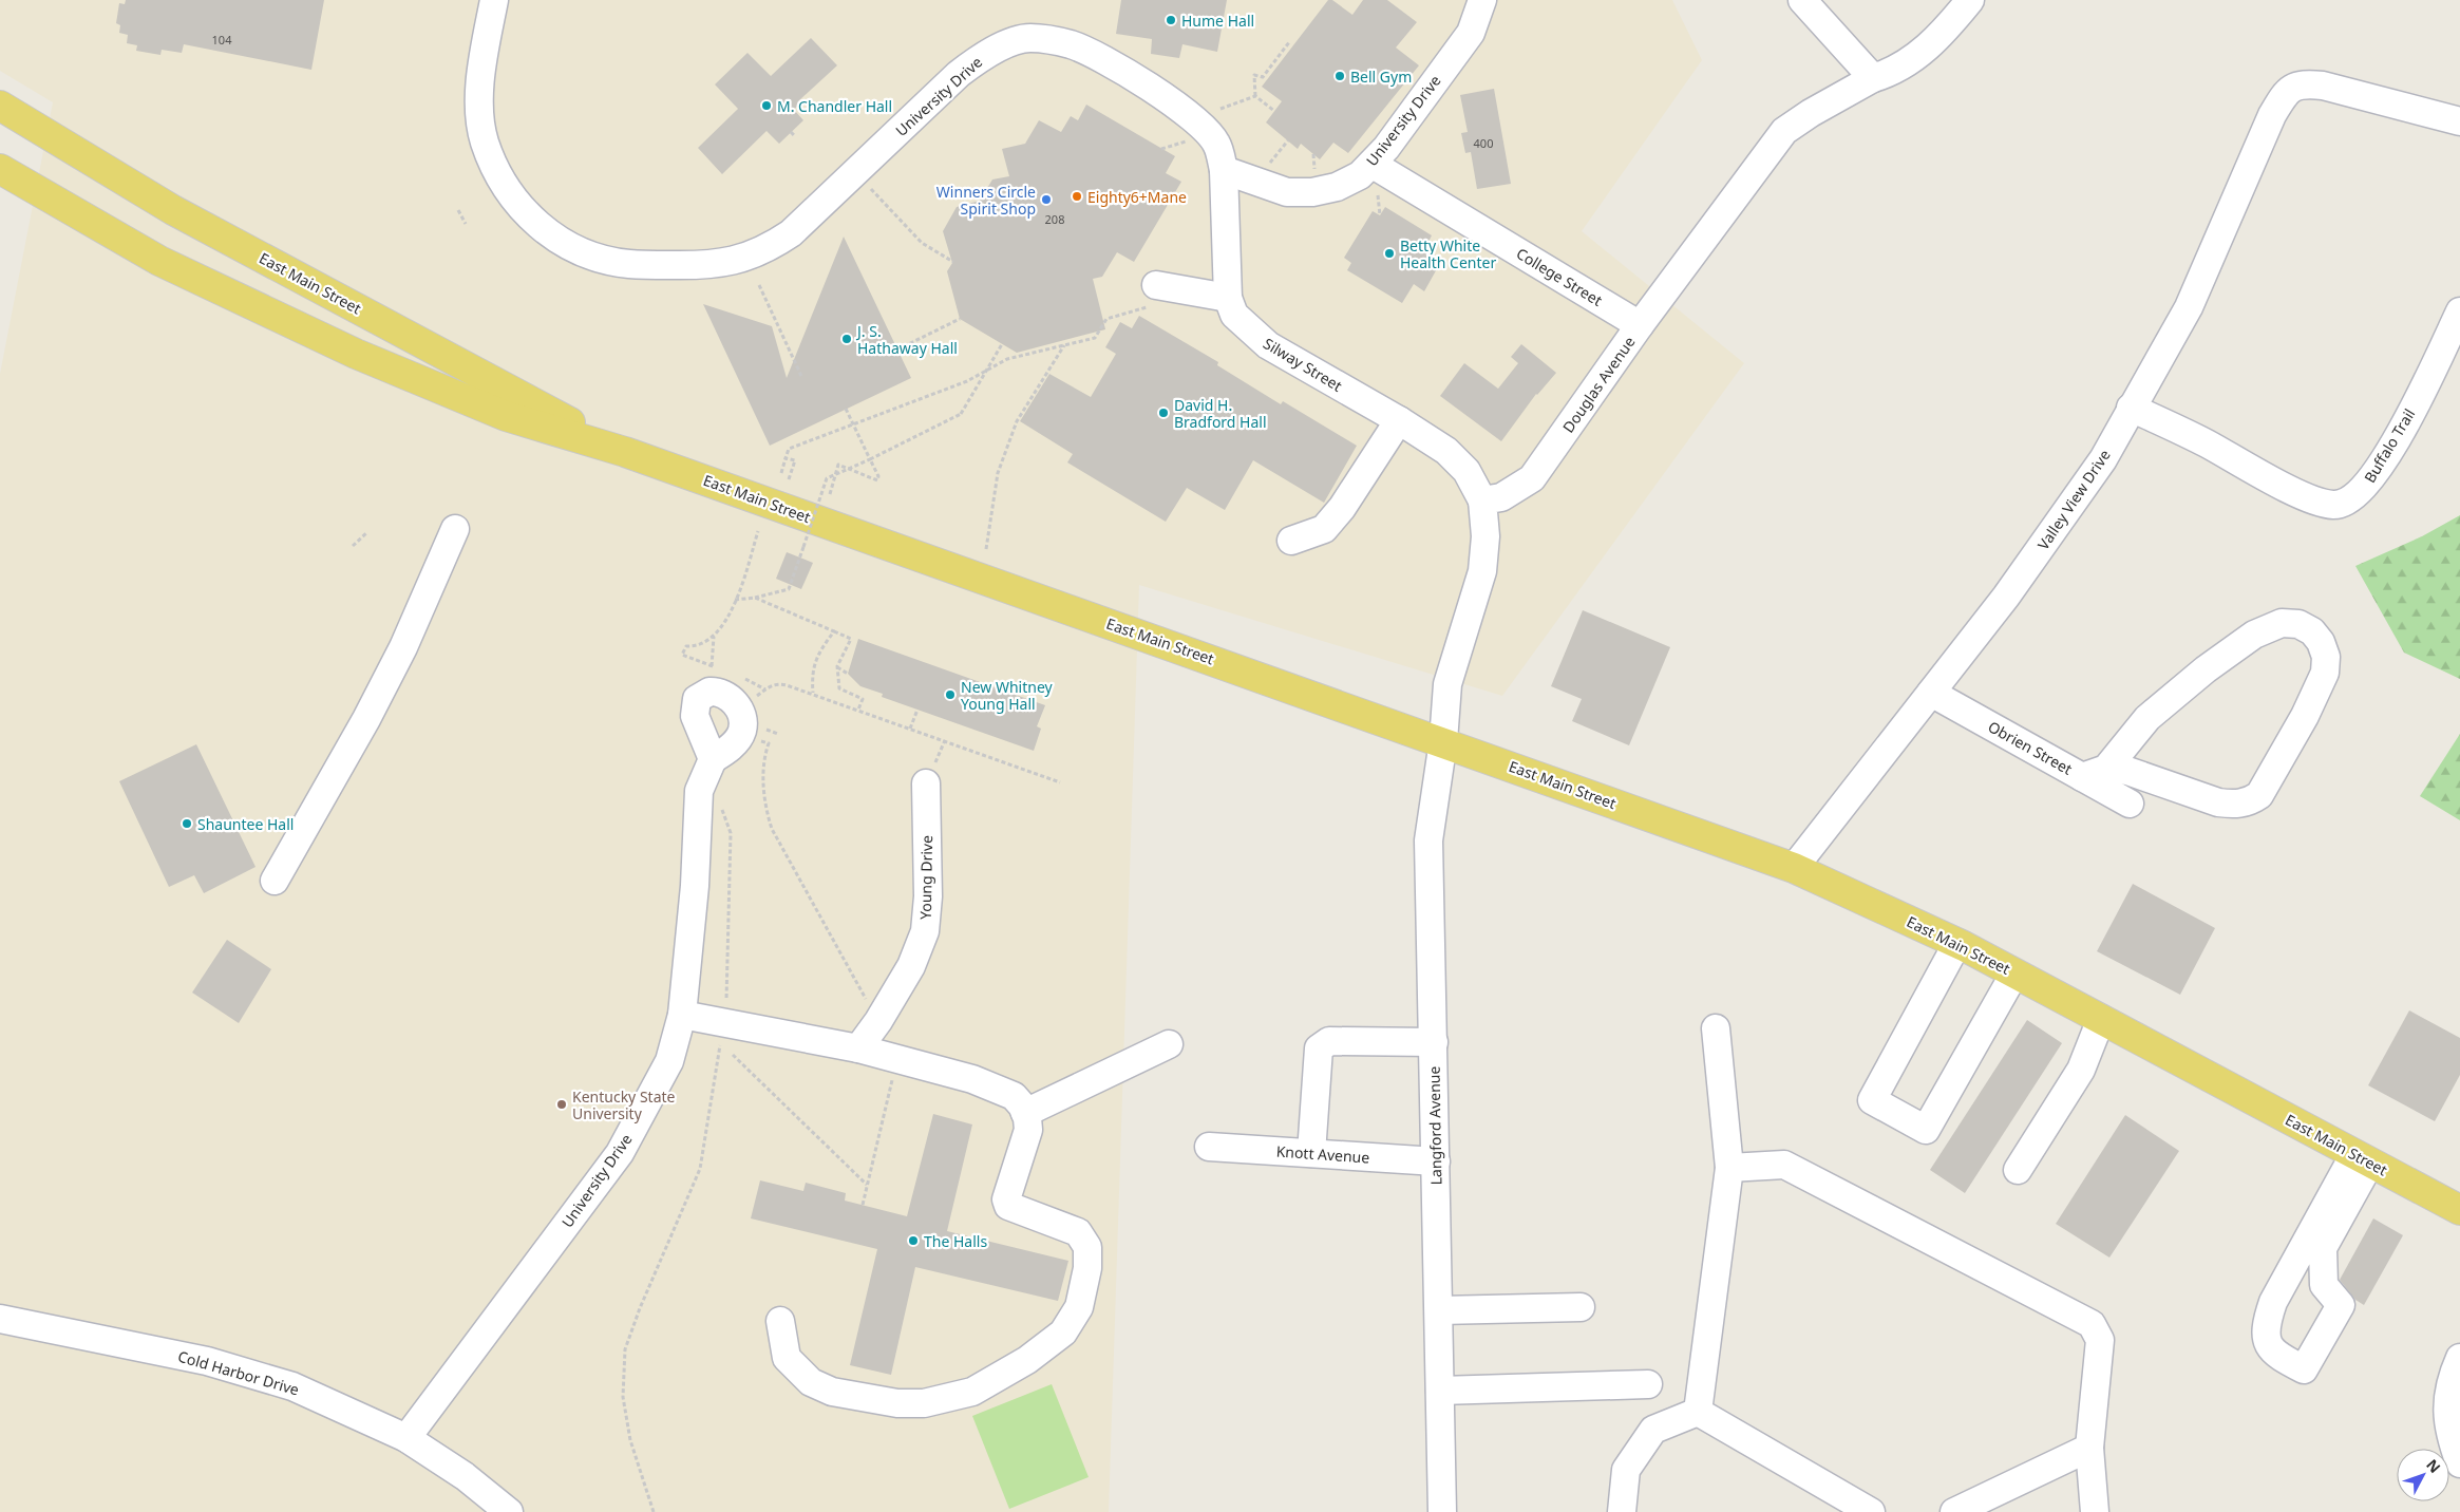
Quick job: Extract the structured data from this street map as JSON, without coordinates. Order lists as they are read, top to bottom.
{
  "streets": {
    "main road": ["East Main Street"],
    "street": [
      "University Drive",
      "College Street",
      "Silway Street",
      "Douglas Avenue",
      "Buffalo Trail",
      "Valley View Drive",
      "Obrien Street",
      "Young Drive",
      "Langford Avenue",
      "Knott Avenue",
      "Cold Harbor Drive"
    ]
  },
  "crossings": [
    ["University Drive", "College Street"],
    ["University Drive", "Silway Street"],
    ["University Drive", "Cold Harbor Drive"],
    ["College Street", "Douglas Avenue"],
    ["East Main Street", "Valley View Drive"],
    ["East Main Street", "Langford Avenue"],
    ["Silway Street", "Douglas Avenue"],
    ["Buffalo Trail", "Valley View Drive"],
    ["Valley View Drive", "Obrien Street"],
    ["Langford Avenue", "Knott Avenue"]
  ],
  "places": [
    "Hume Hall",
    "Bell Gym",
    "M. Chandler Hall",
    "Eighty6+Mane",
    "Winners Circle Spirit Shop",
    "Betty White Health Center",
    "J. S. Hathaway Hall",
    "David H. Bradford Hall",
    "New Whitney Young Hall",
    "Shauntee Hall",
    "Kentucky State University",
    "The Halls"
  ],
  "house_numbers": ["104", "400", "208"],
  "north": "top right"
}
